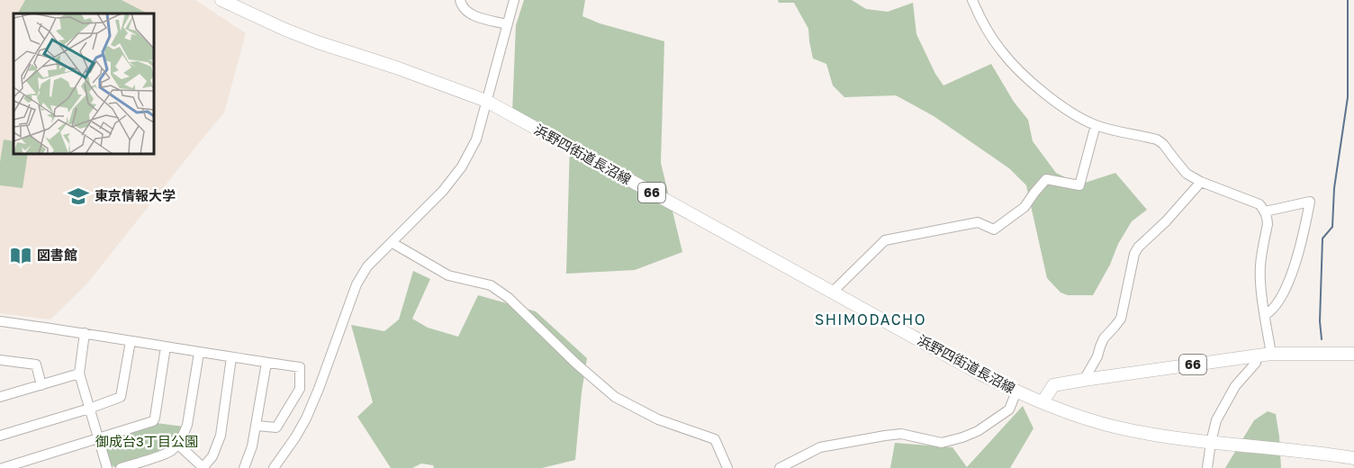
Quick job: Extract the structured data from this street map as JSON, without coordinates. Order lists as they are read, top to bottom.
{
  "streets": {
    "main road": ["浜野四街道長沼線", "66"]
  },
  "crossings": [
    ["浜野四街道長沼線", "66"]
  ],
  "districts": ["SHIMODACHO"],
  "parks": ["御成台3丁目公園"],
  "places": {
    "school or university": ["東京情報大学"],
    "library": ["図書館"]
  }
}
